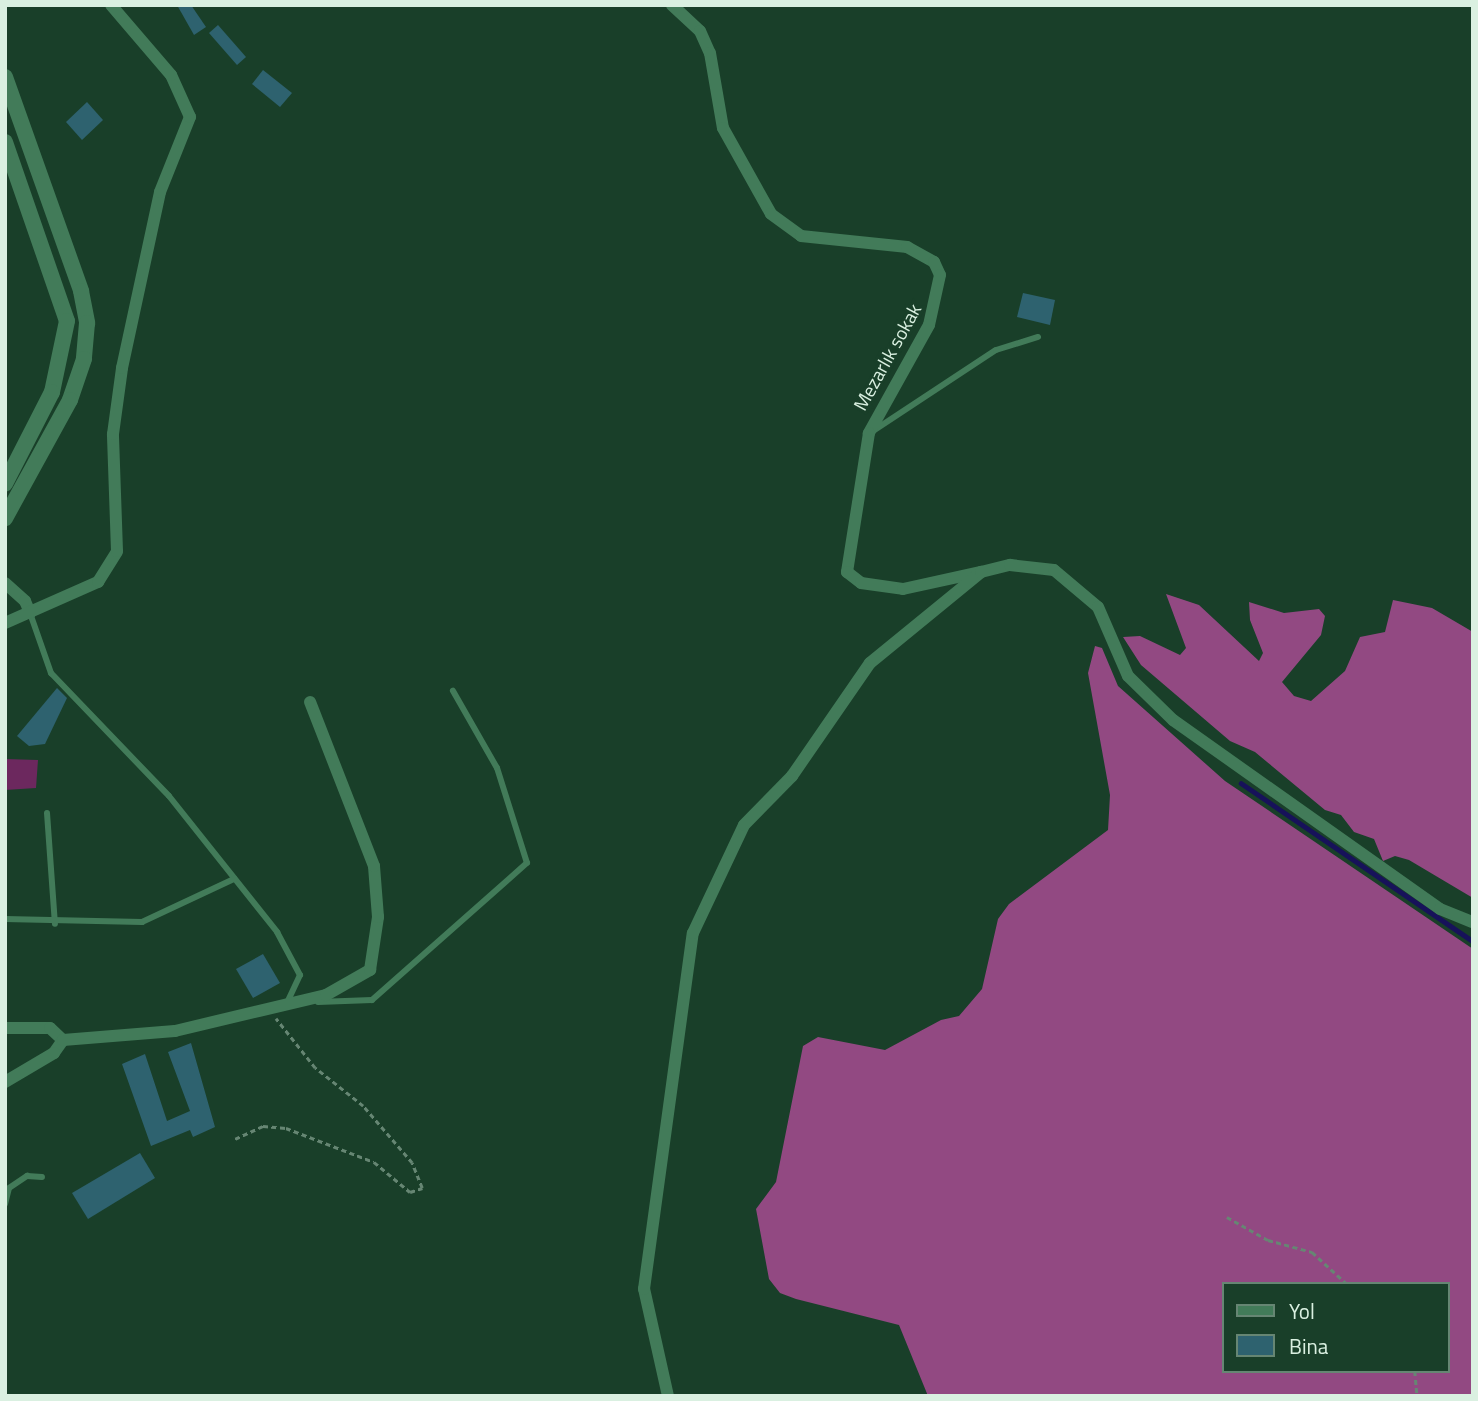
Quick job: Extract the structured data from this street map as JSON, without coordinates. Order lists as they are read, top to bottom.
{
  "streets": {
    "street": ["Mezarlık sokak"]
  },
  "legend": ["Yol", "Bina"]
}
